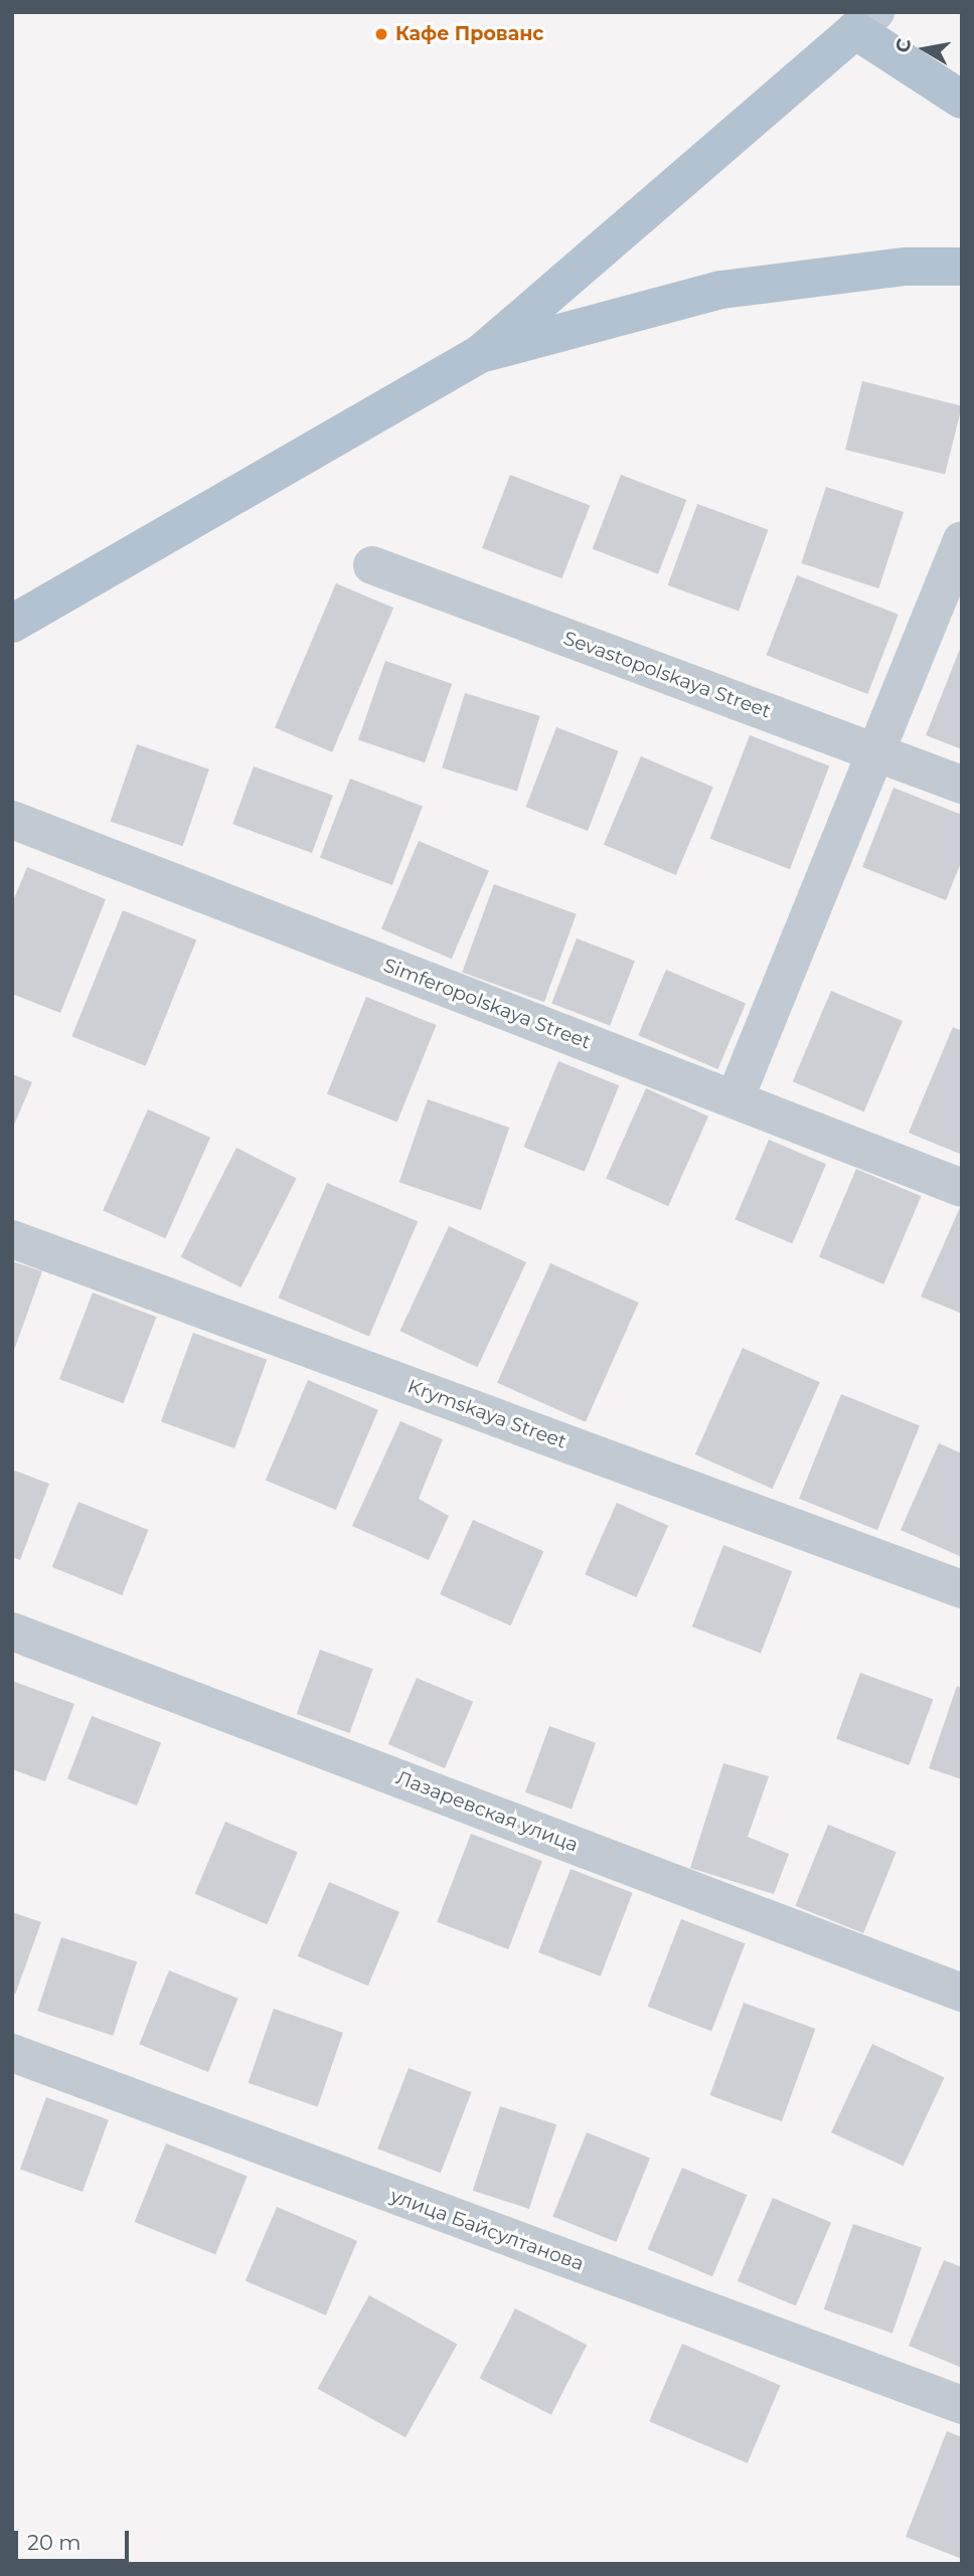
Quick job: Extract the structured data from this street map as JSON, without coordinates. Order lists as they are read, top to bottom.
{
  "streets": {
    "street": [
      "Sevastopolskaya Street",
      "Simferopolskaya Street",
      "Krymskaya Street",
      "Лазаревская улица",
      "улица Байсултанова"
    ]
  },
  "places": ["Кафе Прованс"],
  "scale_bar": "20 m",
  "north": "left"
}
